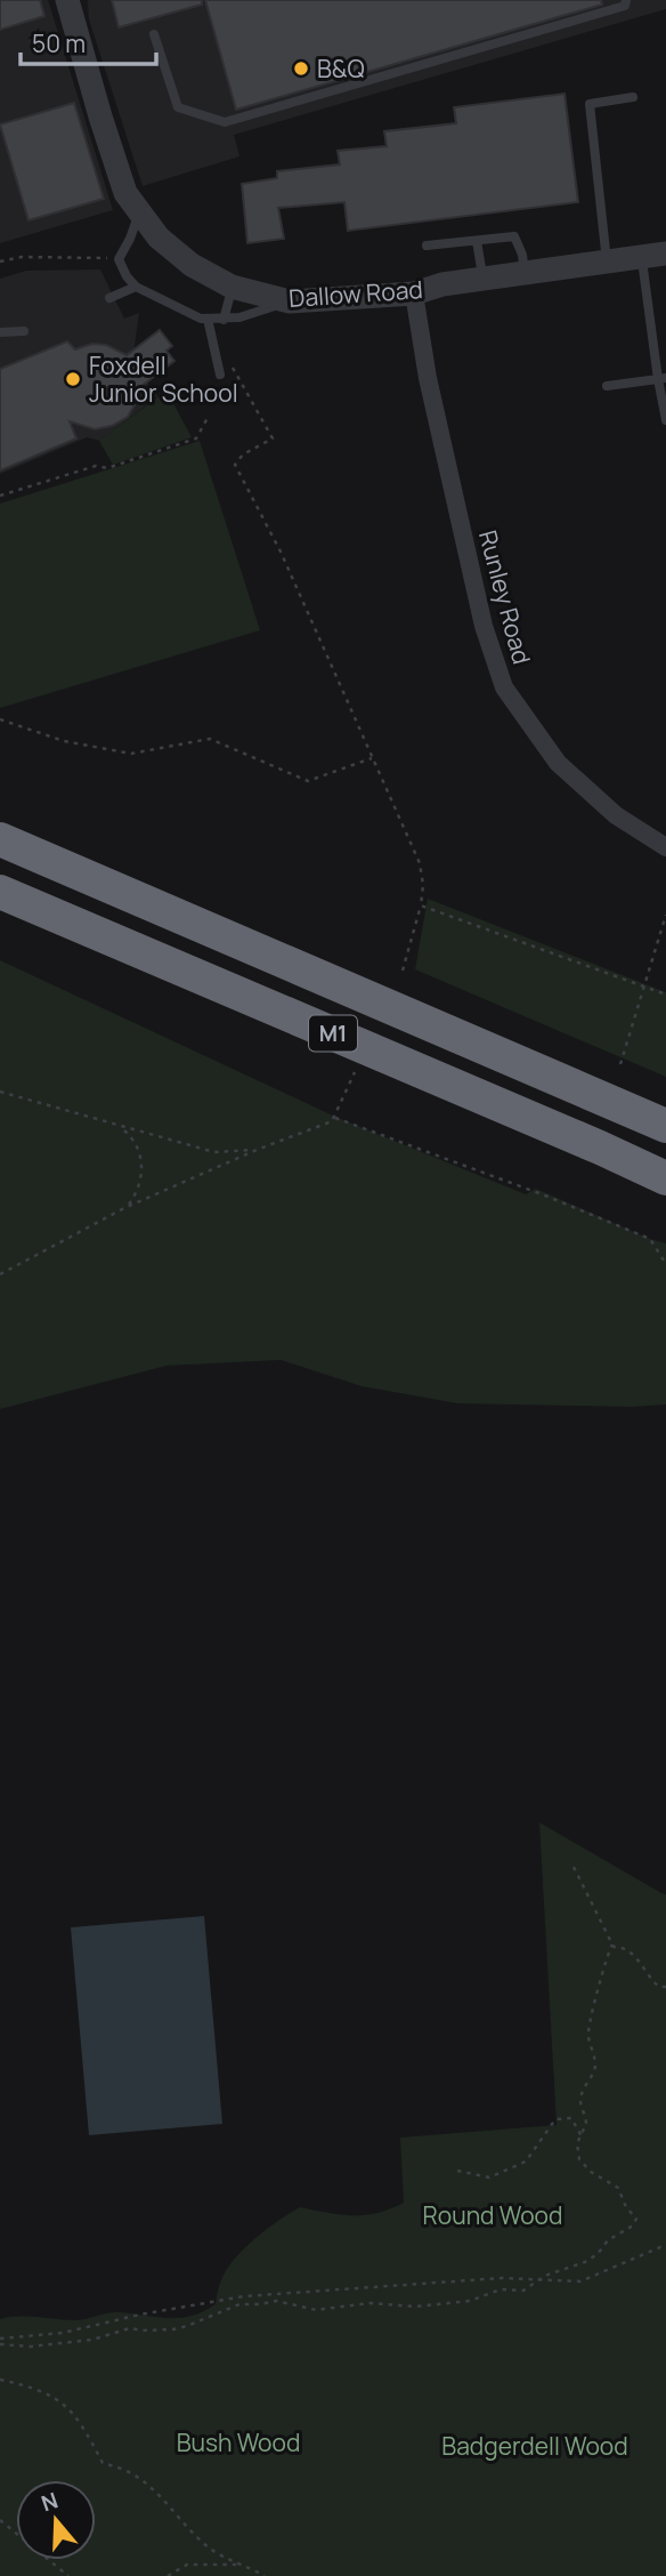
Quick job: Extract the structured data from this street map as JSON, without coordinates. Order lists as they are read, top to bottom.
{
  "streets": {
    "highway": ["M1"],
    "street": ["Dallow Road", "Runley Road"]
  },
  "crossings": [
    ["Dallow Road", "Runley Road"]
  ],
  "parks": ["Round Wood", "Bush Wood", "Badgerdell Wood"],
  "places": ["B&Q", "Foxdell Junior School"],
  "scale_bar": "50 m",
  "north": "top"
}
